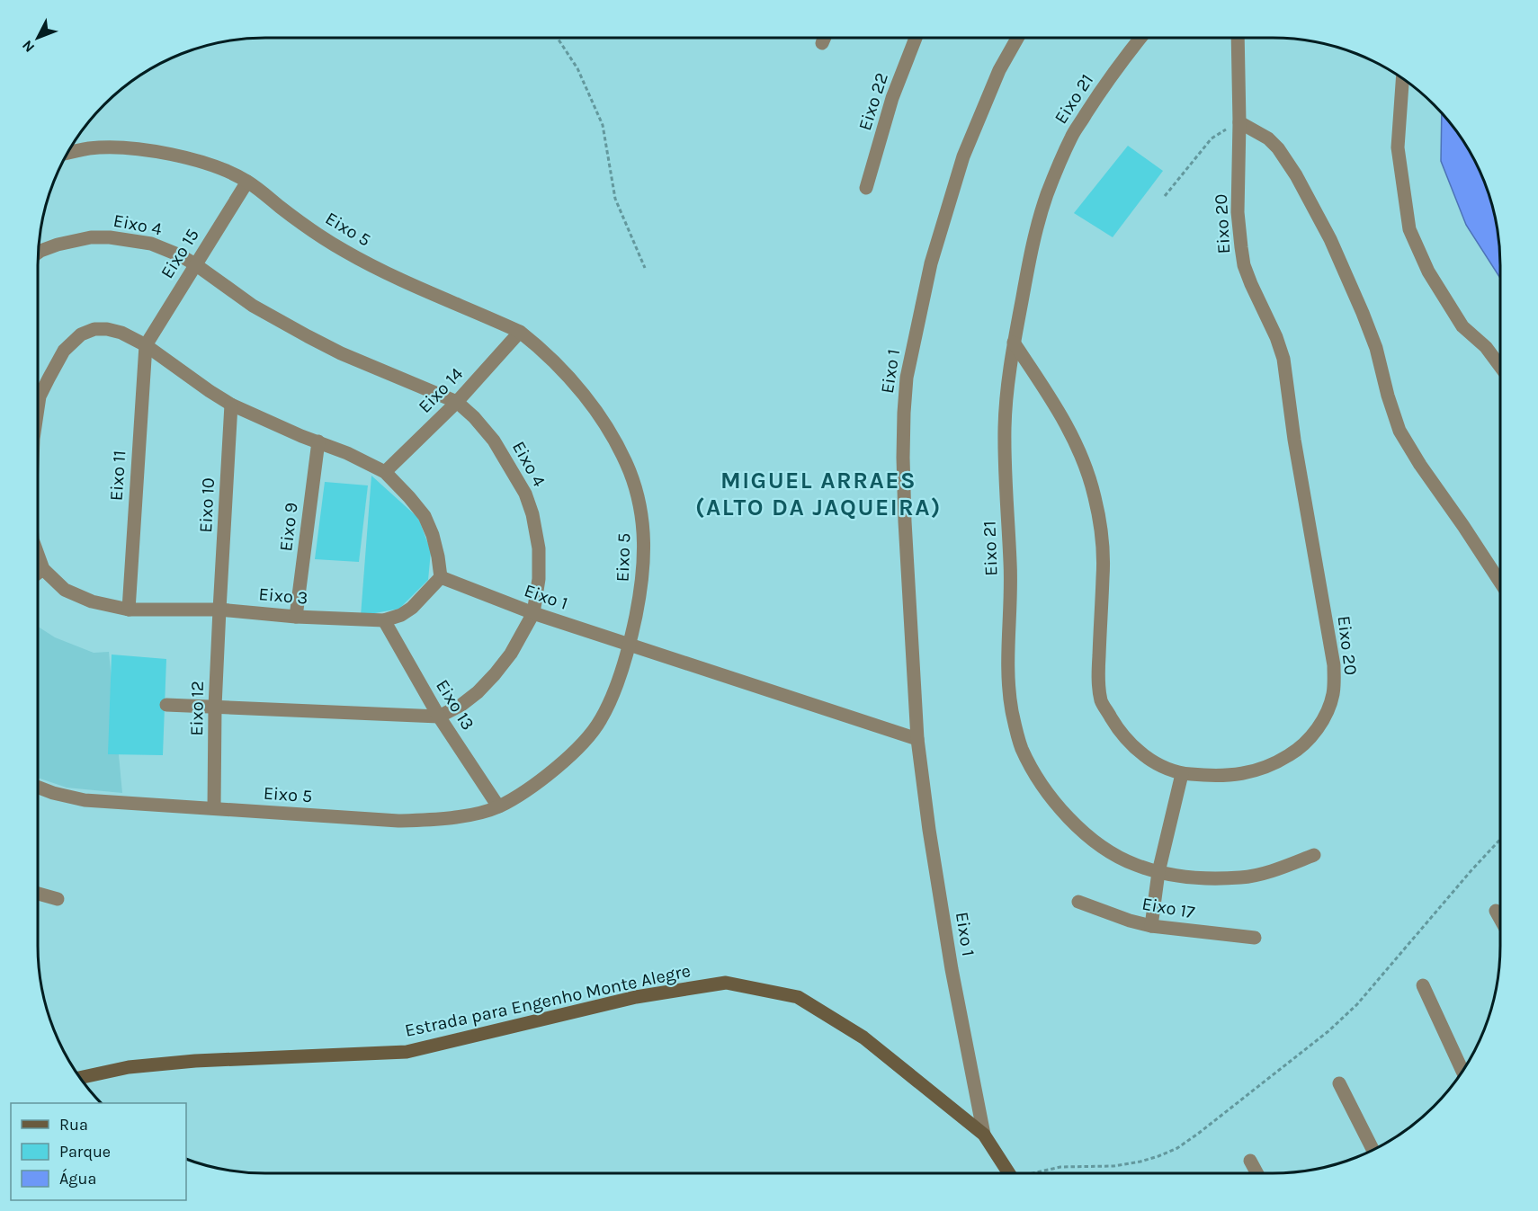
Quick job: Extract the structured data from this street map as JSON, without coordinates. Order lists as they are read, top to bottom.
{
  "streets": {
    "street": [
      "Eixo 21",
      "Eixo 22",
      "Eixo 20",
      "Eixo 4",
      "Eixo 5",
      "Eixo 15",
      "Eixo 1",
      "Eixo 14",
      "Eixo 11",
      "Eixo 10",
      "Eixo 9",
      "Eixo 3",
      "Eixo 13",
      "Eixo 12",
      "Eixo 17",
      "Estrada para Engenho Monte Alegre"
    ]
  },
  "crossings": [
    ["Eixo 21", "Eixo 20"],
    ["Eixo 4", "Eixo 15"],
    ["Eixo 4", "Eixo 1"],
    ["Eixo 4", "Eixo 14"],
    ["Eixo 4", "Eixo 13"],
    ["Eixo 5", "Eixo 15"],
    ["Eixo 5", "Eixo 1"],
    ["Eixo 5", "Eixo 14"],
    ["Eixo 5", "Eixo 13"],
    ["Eixo 5", "Eixo 12"],
    ["Eixo 15", "Eixo 11"],
    ["Eixo 15", "Eixo 3"],
    ["Eixo 1", "Eixo 3"],
    ["Eixo 1", "Estrada para Engenho Monte Alegre"],
    ["Eixo 14", "Eixo 3"],
    ["Eixo 11", "Eixo 3"],
    ["Eixo 10", "Eixo 3"],
    ["Eixo 10", "Eixo 12"],
    ["Eixo 9", "Eixo 3"],
    ["Eixo 3", "Eixo 13"],
    ["Eixo 3", "Eixo 12"]
  ],
  "districts": ["MIGUEL ARRAES (ALTO DA JAQUEIRA)"],
  "legend": ["Rua", "Parque", "Água"],
  "north": "bottom left"
}
